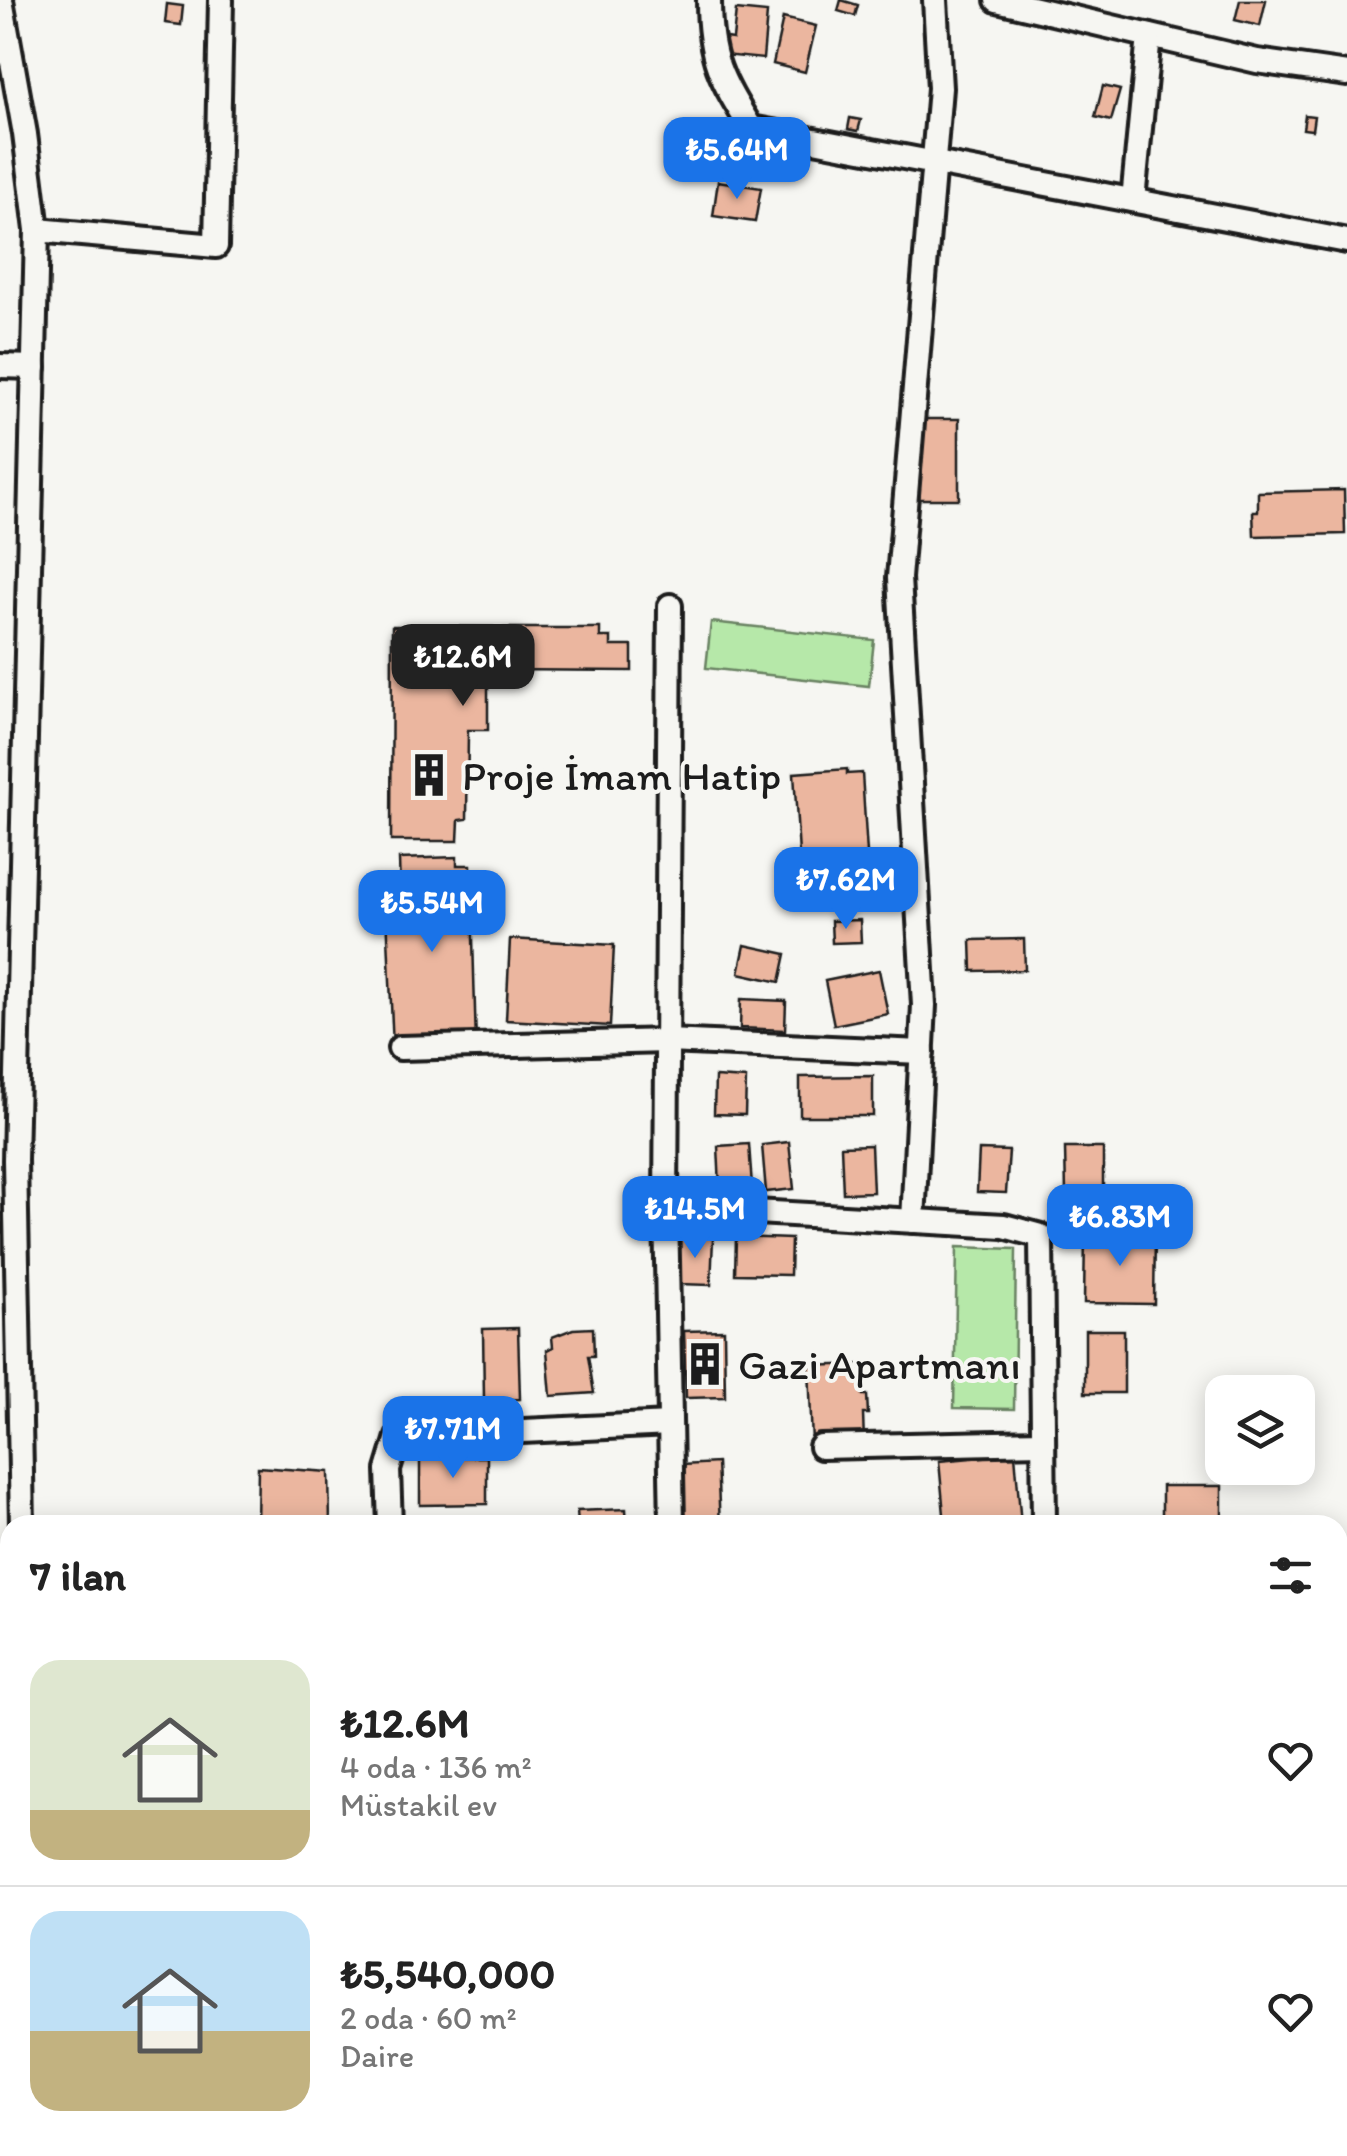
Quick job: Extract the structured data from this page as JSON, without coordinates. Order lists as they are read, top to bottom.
{
  "places": {
    "building": ["Proje İmam Hatip", "Gazi Apartmanı"]
  },
  "page": {
    "price": [
      "₺5.64M",
      "₺12.6M",
      "₺7.62M",
      "₺5.54M",
      "₺14.5M",
      "₺6.83M",
      "₺7.71M"
    ],
    "heading": "7 ilan",
    "list": [
      {
        "name": "₺12.6M",
        "note": "4 oda · 136 m² · Müstakil ev"
      },
      {
        "name": "₺5,540,000",
        "note": "2 oda · 60 m² · Daire"
      }
    ]
  }
}
